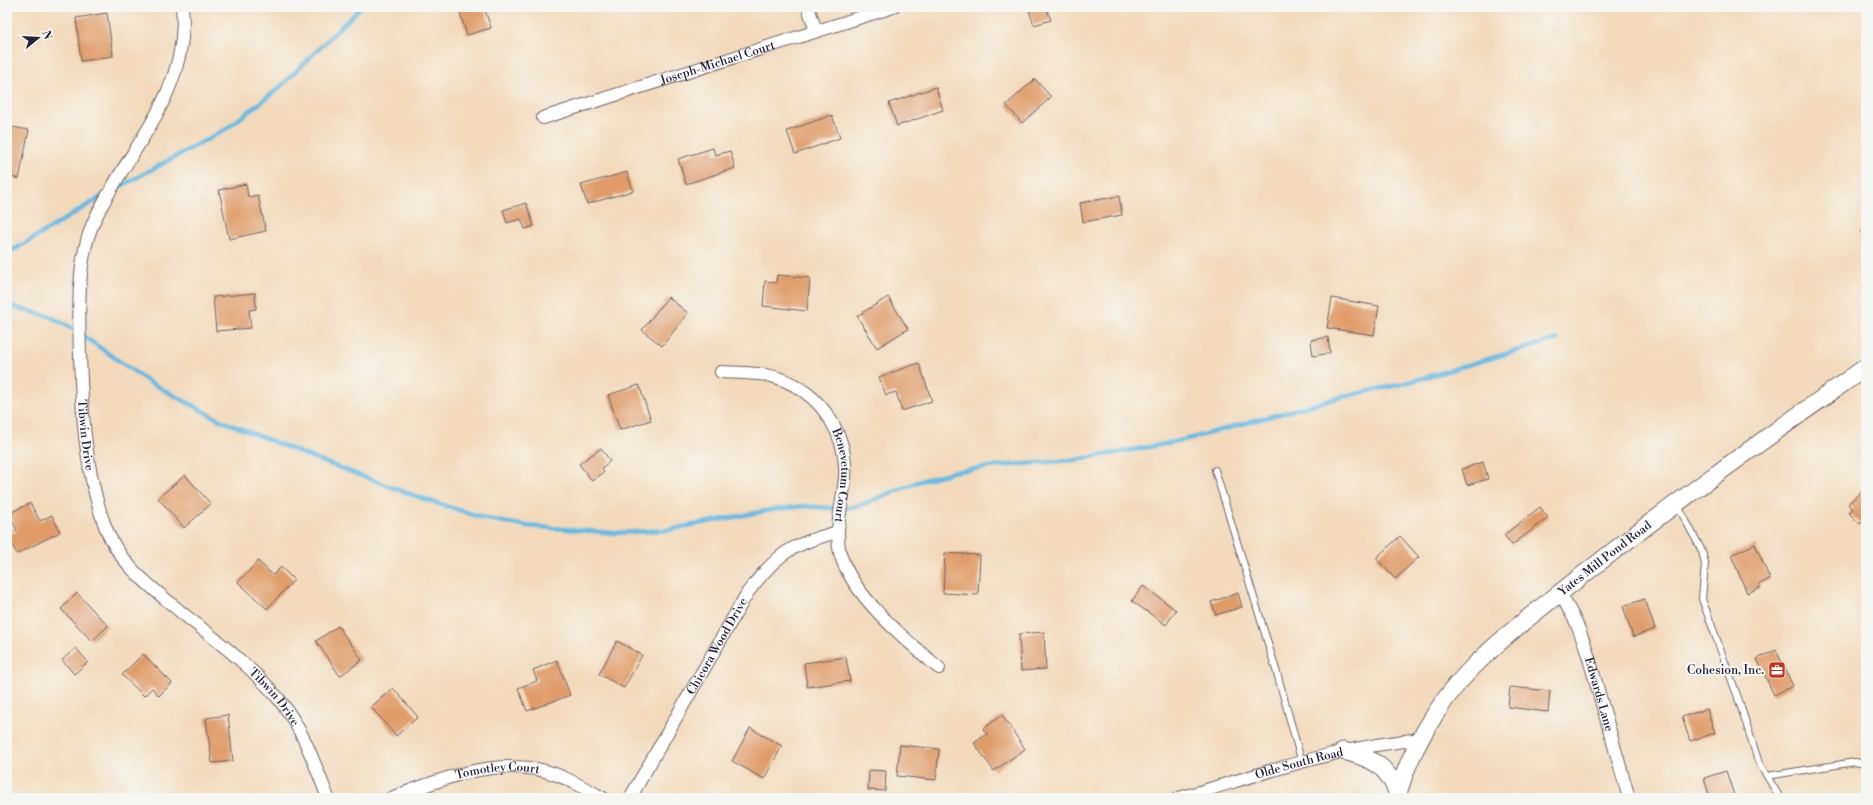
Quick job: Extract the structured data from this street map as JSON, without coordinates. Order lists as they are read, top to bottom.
{
  "streets": {
    "street": [
      "Joseph-Michael Court",
      "Tibwin Drive",
      "Benevetum Court",
      "Yates Mill Pond Road",
      "Chicora Wood Drive",
      "Edwards Lane",
      "Olde South Road",
      "Tomotley Court"
    ]
  },
  "crossings": [
    ["Benevetum Court", "Chicora Wood Drive"],
    ["Yates Mill Pond Road", "Edwards Lane"],
    ["Yates Mill Pond Road", "Olde South Road"]
  ],
  "places": {
    "office": ["Cohesion, Inc."]
  },
  "north": "right"
}
